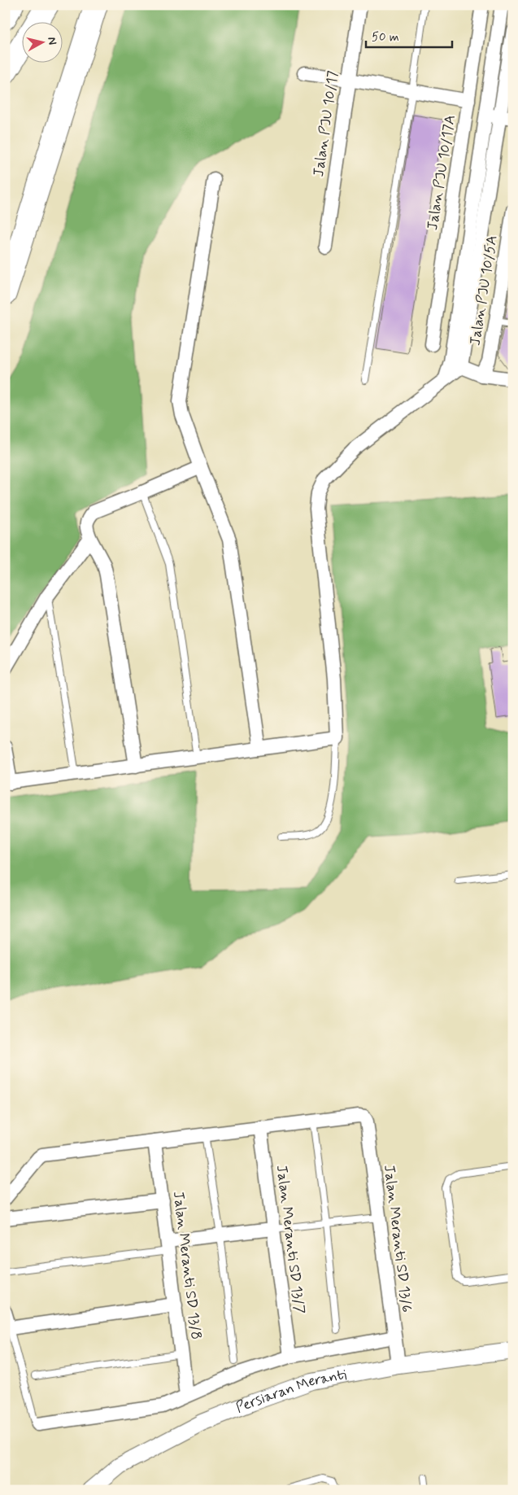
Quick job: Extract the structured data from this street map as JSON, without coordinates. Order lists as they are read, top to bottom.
{
  "streets": {
    "street": [
      "Jalan PJU 10/17",
      "Jalan PJU 10/17A",
      "Jalan PJU 10/5A",
      "Jalan Meranti SD 13/6",
      "Jalan Meranti SD 13/7",
      "Jalan Meranti SD 13/8",
      "Persiaran Meranti"
    ]
  },
  "crossings": [
    ["Jalan Meranti SD 13/6", "Persiaran Meranti"]
  ],
  "scale_bar": "50 m",
  "north": "right"
}
